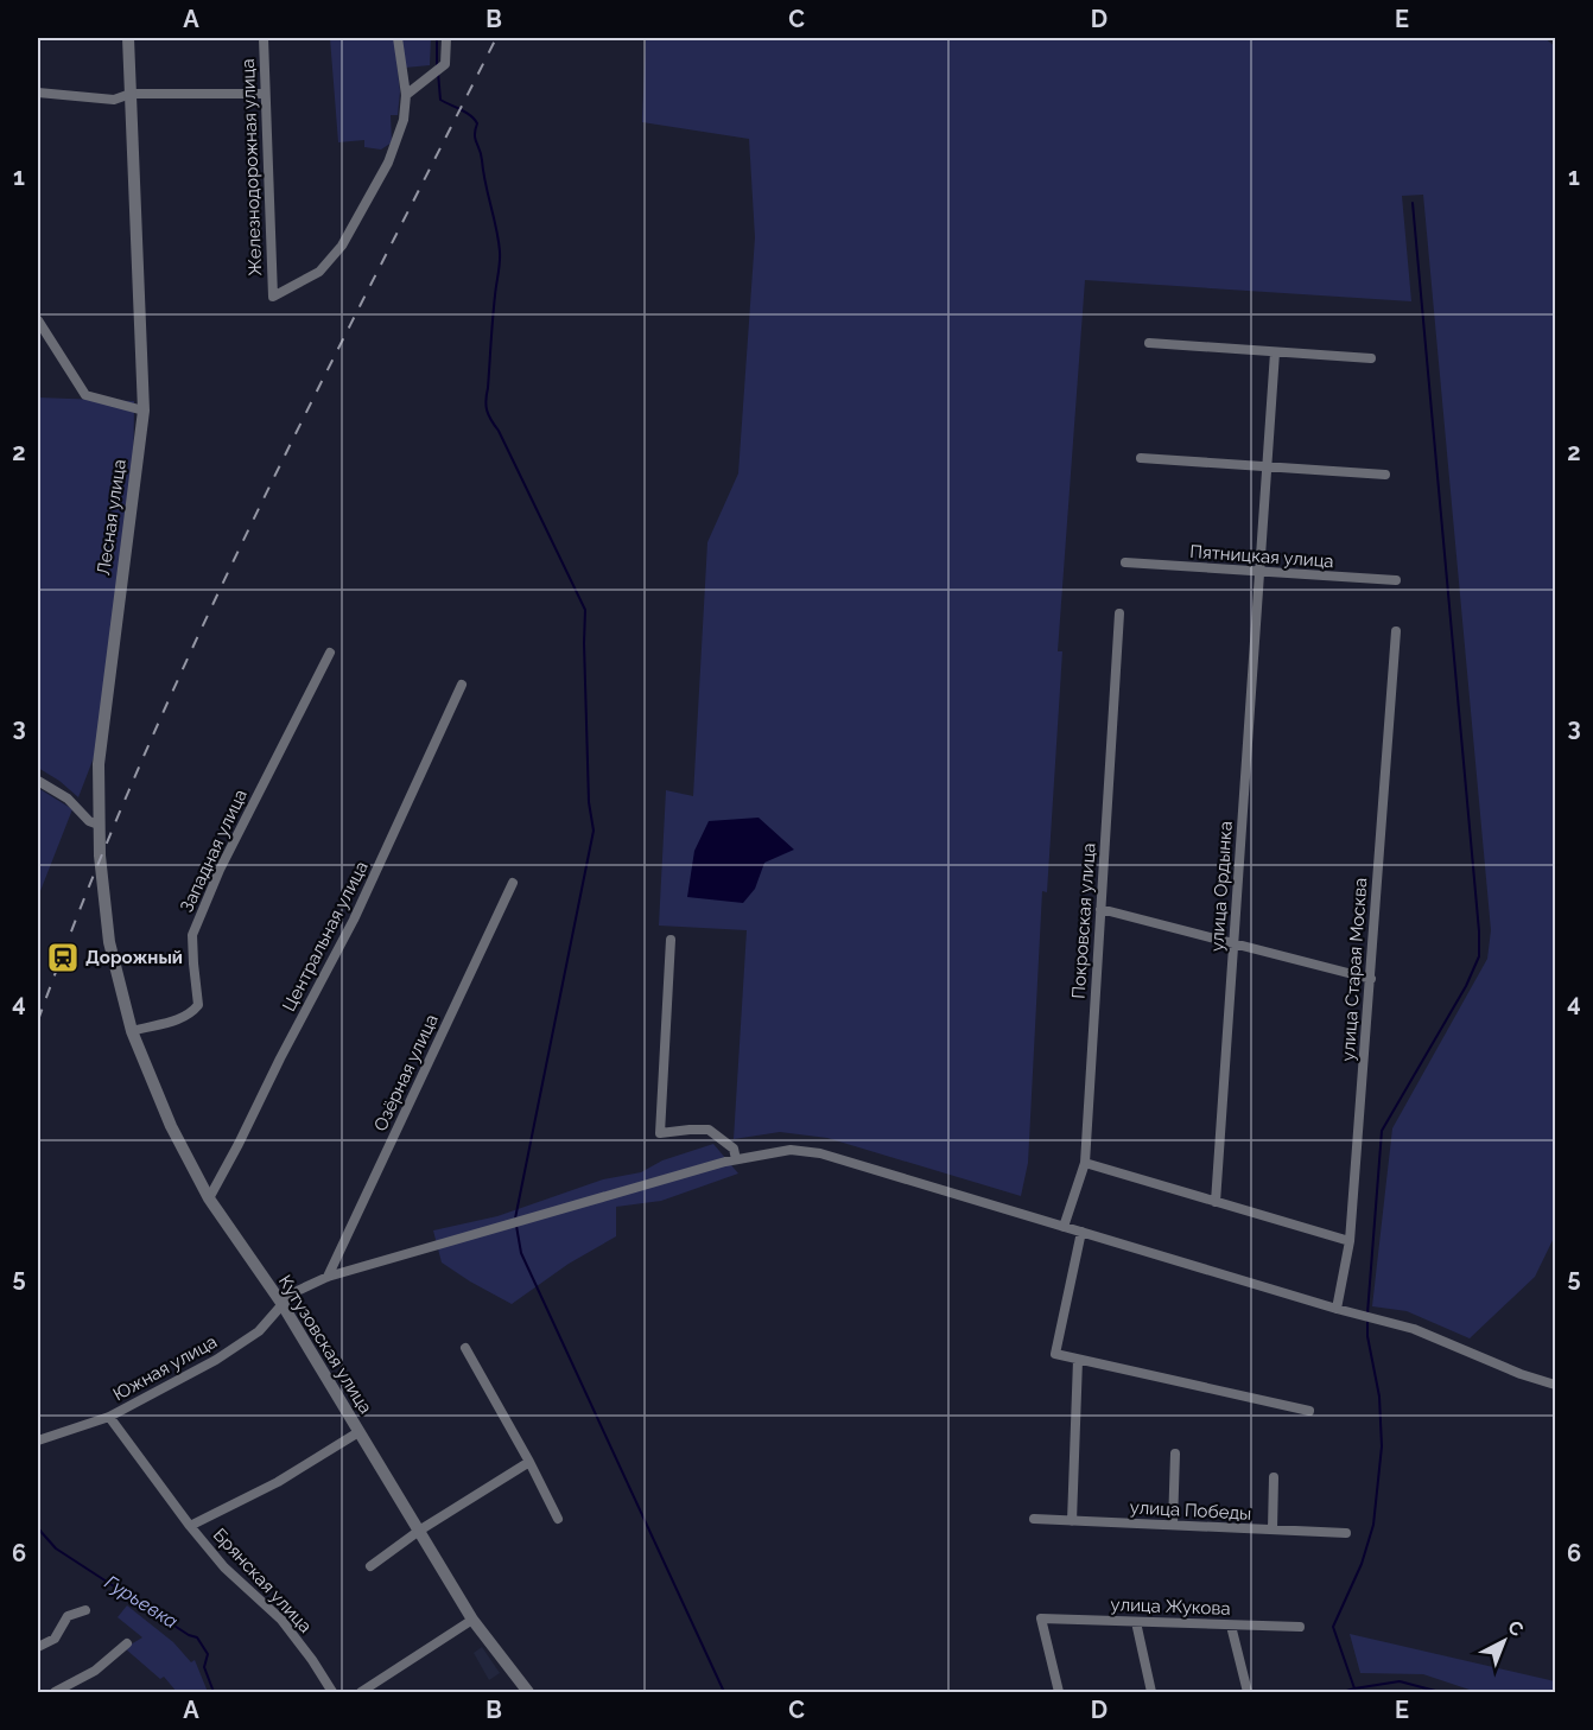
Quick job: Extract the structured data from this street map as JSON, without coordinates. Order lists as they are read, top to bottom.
{
  "streets": {
    "street": [
      "Железнодорожная улица",
      "Лесная улица",
      "Пятницкая улица",
      "Западная улица",
      "улица Ордынка",
      "Покровская улица",
      "Центральная улица",
      "улица Старая Москва",
      "Озёрная улица",
      "Кутузовская улица",
      "Южная улица",
      "улица Победы",
      "Брянская улица",
      "улица Жукова"
    ]
  },
  "crossings": [
    ["Лесная улица", "Кутузовская улица"],
    ["Пятницкая улица", "улица Ордынка"],
    ["Западная улица", "Кутузовская улица"],
    ["Покровская улица", "Южная улица"],
    ["Центральная улица", "Кутузовская улица"],
    ["улица Старая Москва", "Южная улица"],
    ["Озёрная улица", "Южная улица"],
    ["Кутузовская улица", "Южная улица"],
    ["Кутузовская улица", "Брянская улица"],
    ["Южная улица", "Брянская улица"]
  ],
  "water": ["Гурьевка"],
  "places": {
    "station": ["Дорожный"]
  },
  "north": "top right",
  "grid": {
    "columns": [
      "A",
      "B",
      "C",
      "D",
      "E"
    ],
    "rows": [
      "1",
      "2",
      "3",
      "4",
      "5",
      "6"
    ]
  }
}
